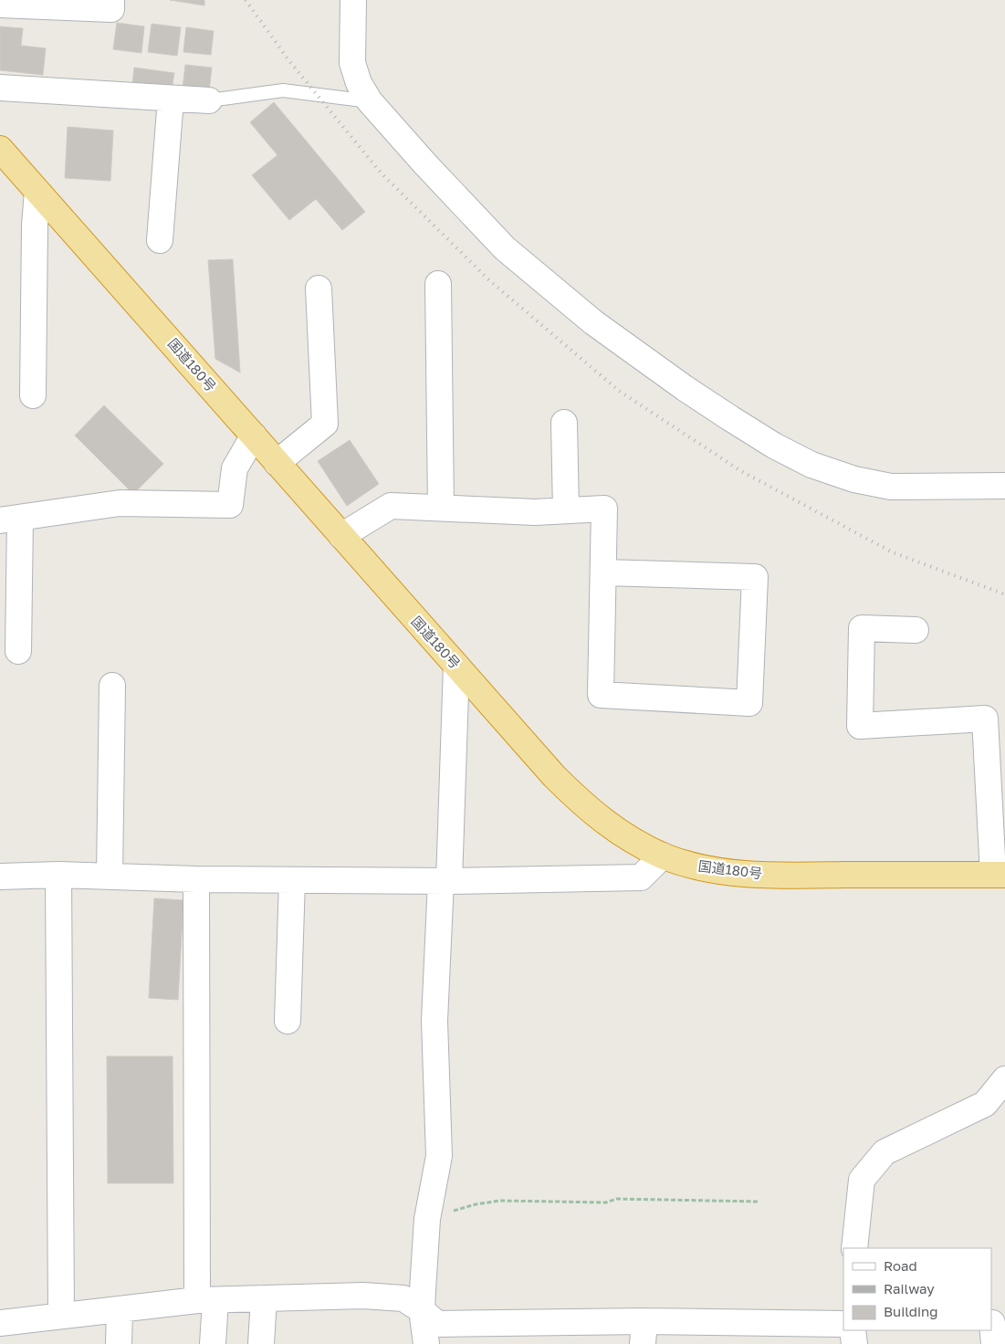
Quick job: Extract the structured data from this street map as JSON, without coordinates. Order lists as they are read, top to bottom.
{
  "streets": {
    "highway": ["国道180号"]
  },
  "legend": ["Road", "Railway", "Building"]
}
